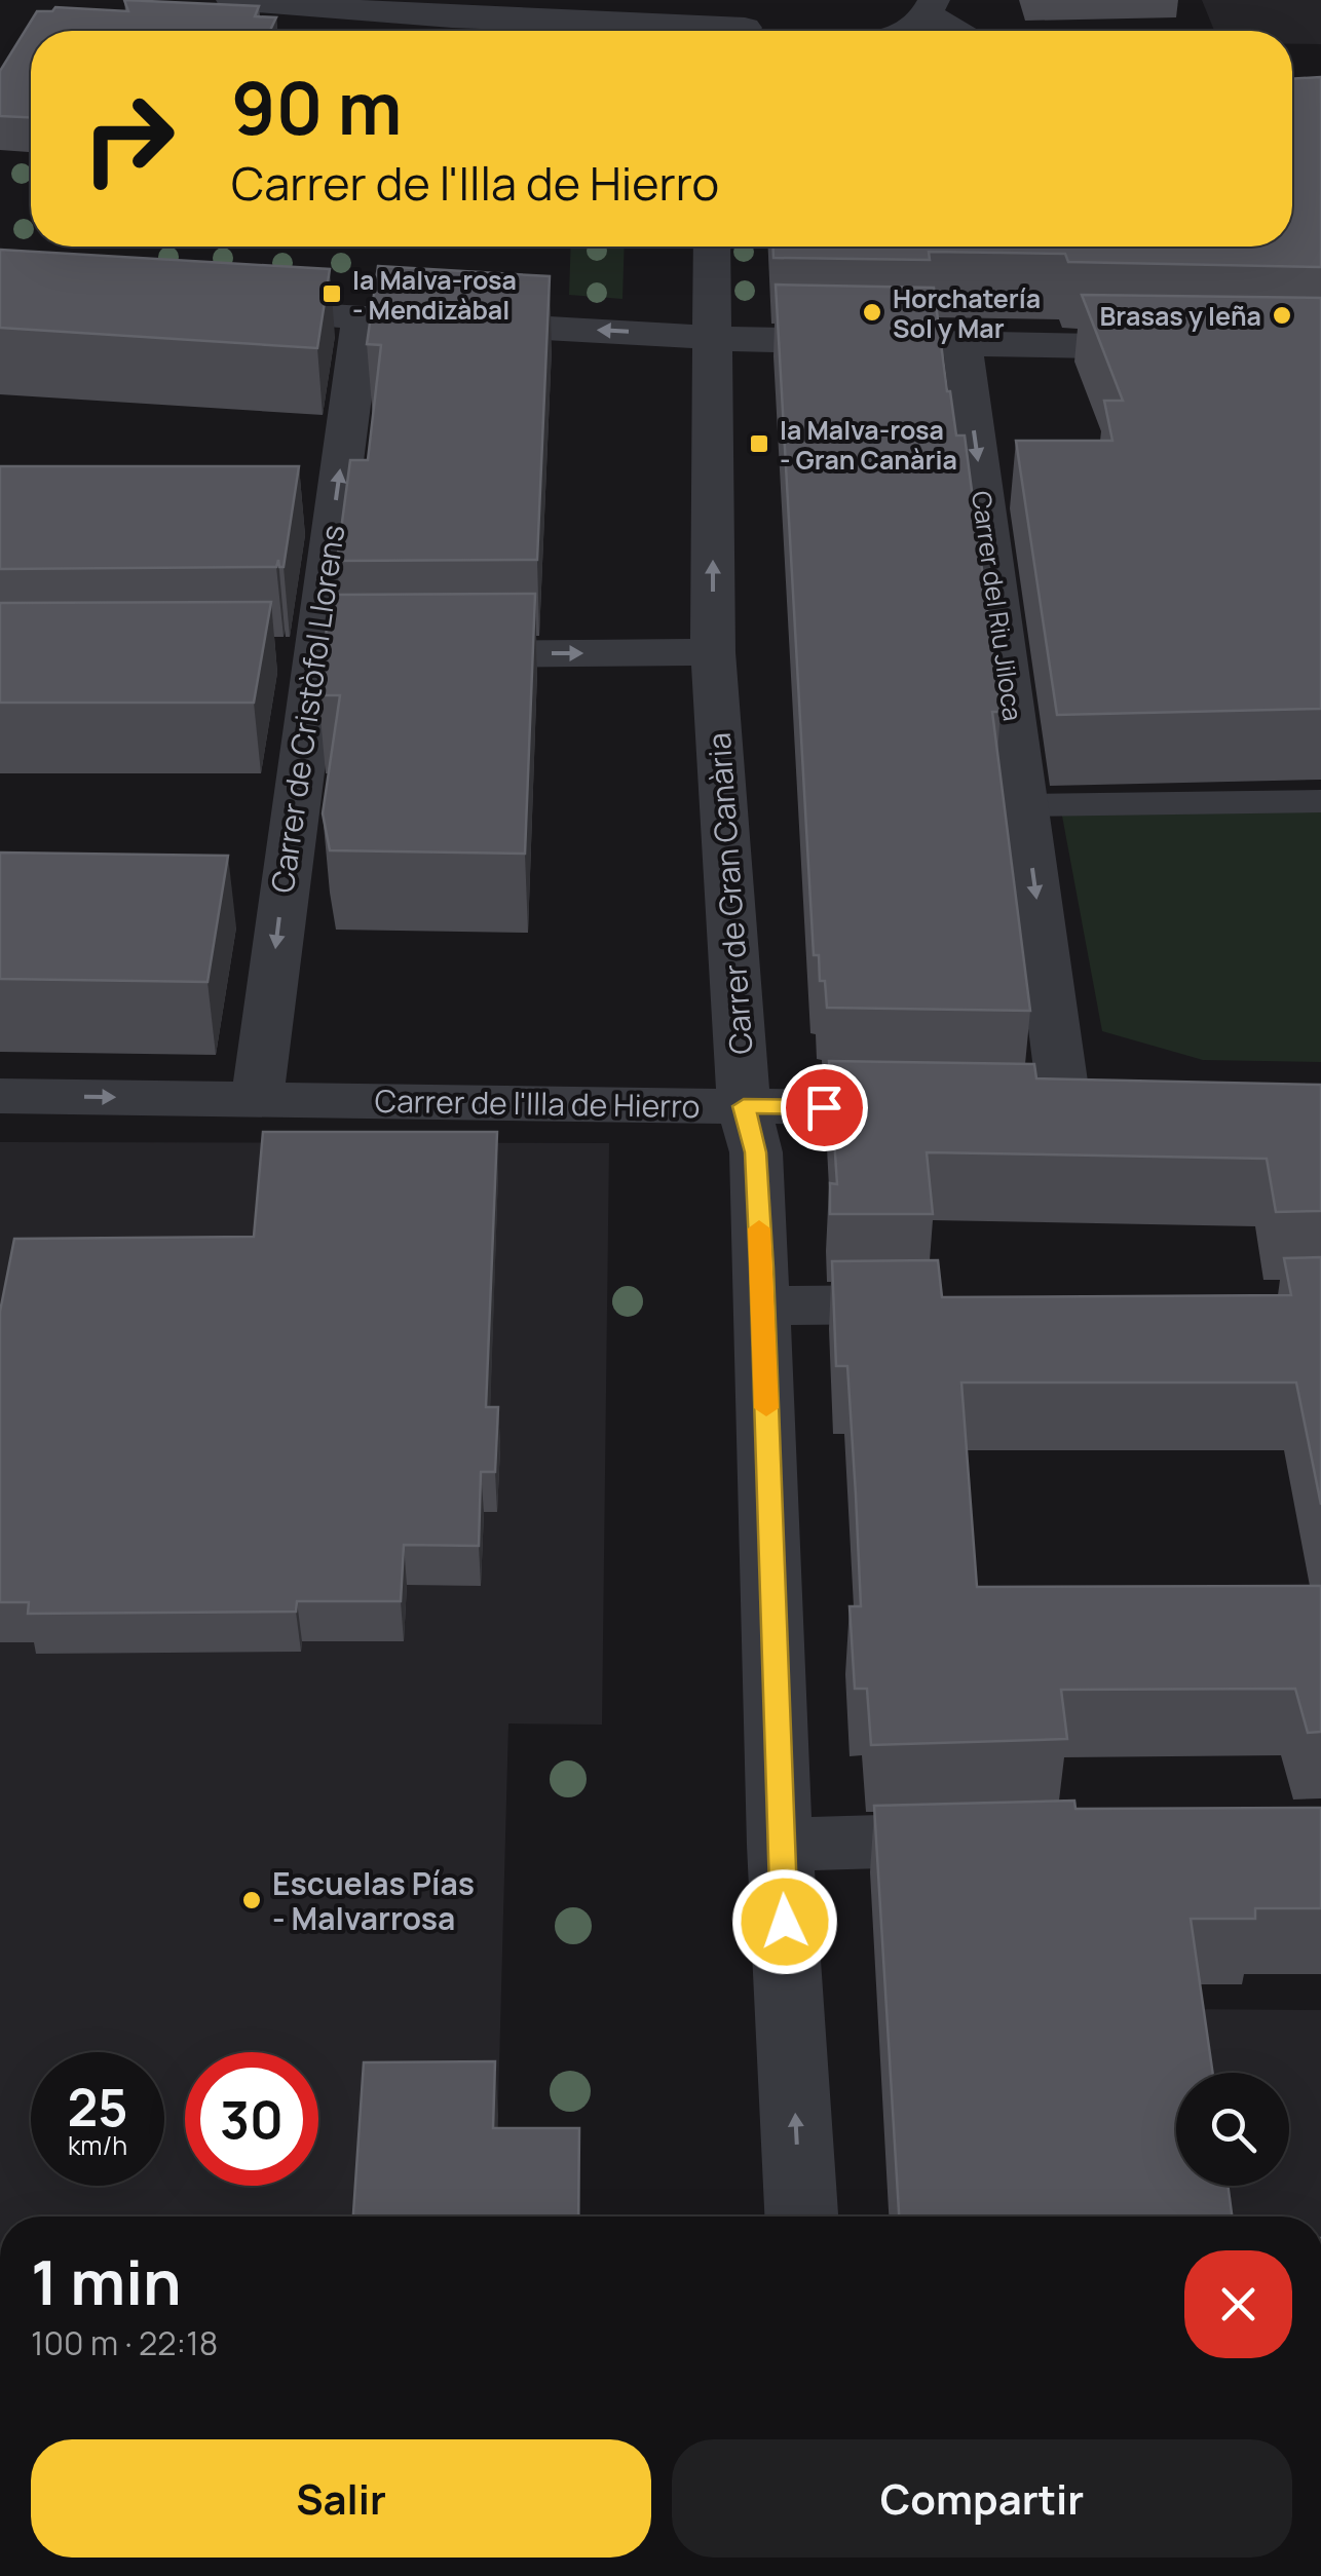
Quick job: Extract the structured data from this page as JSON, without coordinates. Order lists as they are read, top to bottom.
{
  "streets": {
    "street": [
      "Carrer del Riu Jiloca",
      "Carrer de Cristòfol Llorens",
      "Carrer de Gran Canària",
      "Carrer de l'Illa de Hierro"
    ]
  },
  "crossings": [
    ["Carrer de Cristòfol Llorens", "Carrer de l'Illa de Hierro"],
    ["Carrer de Gran Canària", "Carrer de l'Illa de Hierro"]
  ],
  "one_way": ["Carrer del Riu Jiloca"],
  "places": {
    "transit": ["la Malva-rosa - Mendizàbal", "la Malva-rosa - Gran Canària"],
    "other": ["Horchatería Sol y Mar", "Brasas y leña", "Escuelas Pías - Malvarrosa"]
  },
  "page": {
    "turn": ["90 m", "Carrer de l'Illa de Hierro"],
    "speed": "25 km/h",
    "limit": "30",
    "heading": ["1 min", "100 m · 22:18"],
    "buttons": ["Salir", "Compartir"]
  }
}
